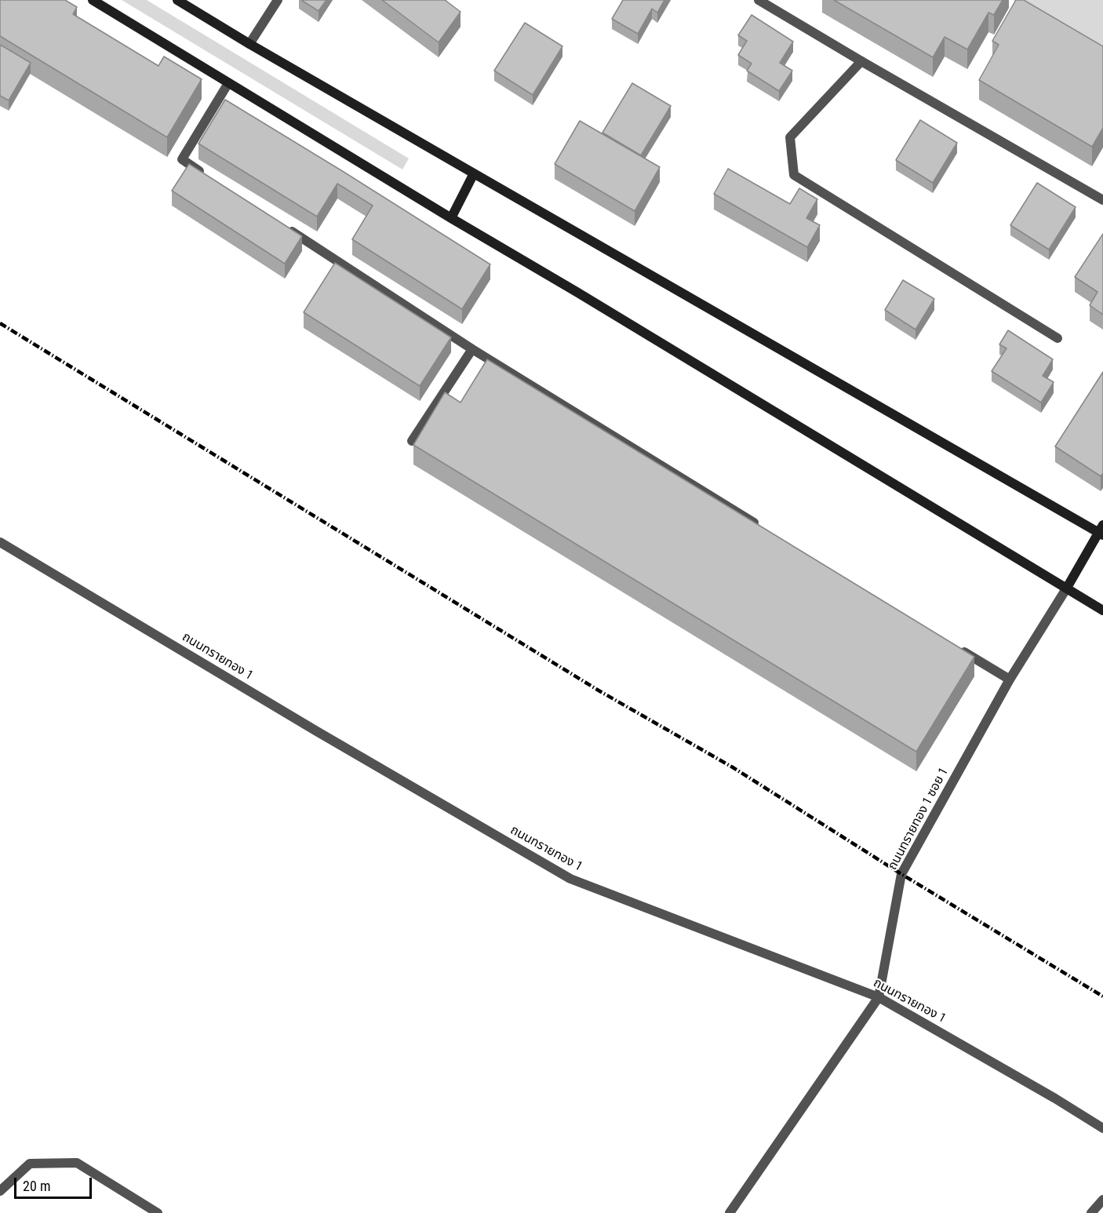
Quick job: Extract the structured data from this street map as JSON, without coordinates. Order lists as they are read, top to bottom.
{
  "streets": {
    "street": ["ถนนทรายทอง 1", "ถนนทรายทอง 1 ซอย 1"]
  },
  "crossings": [
    ["ถนนทรายทอง 1", "ถนนทรายทอง 1 ซอย 1"]
  ],
  "scale_bar": "20 m"
}
